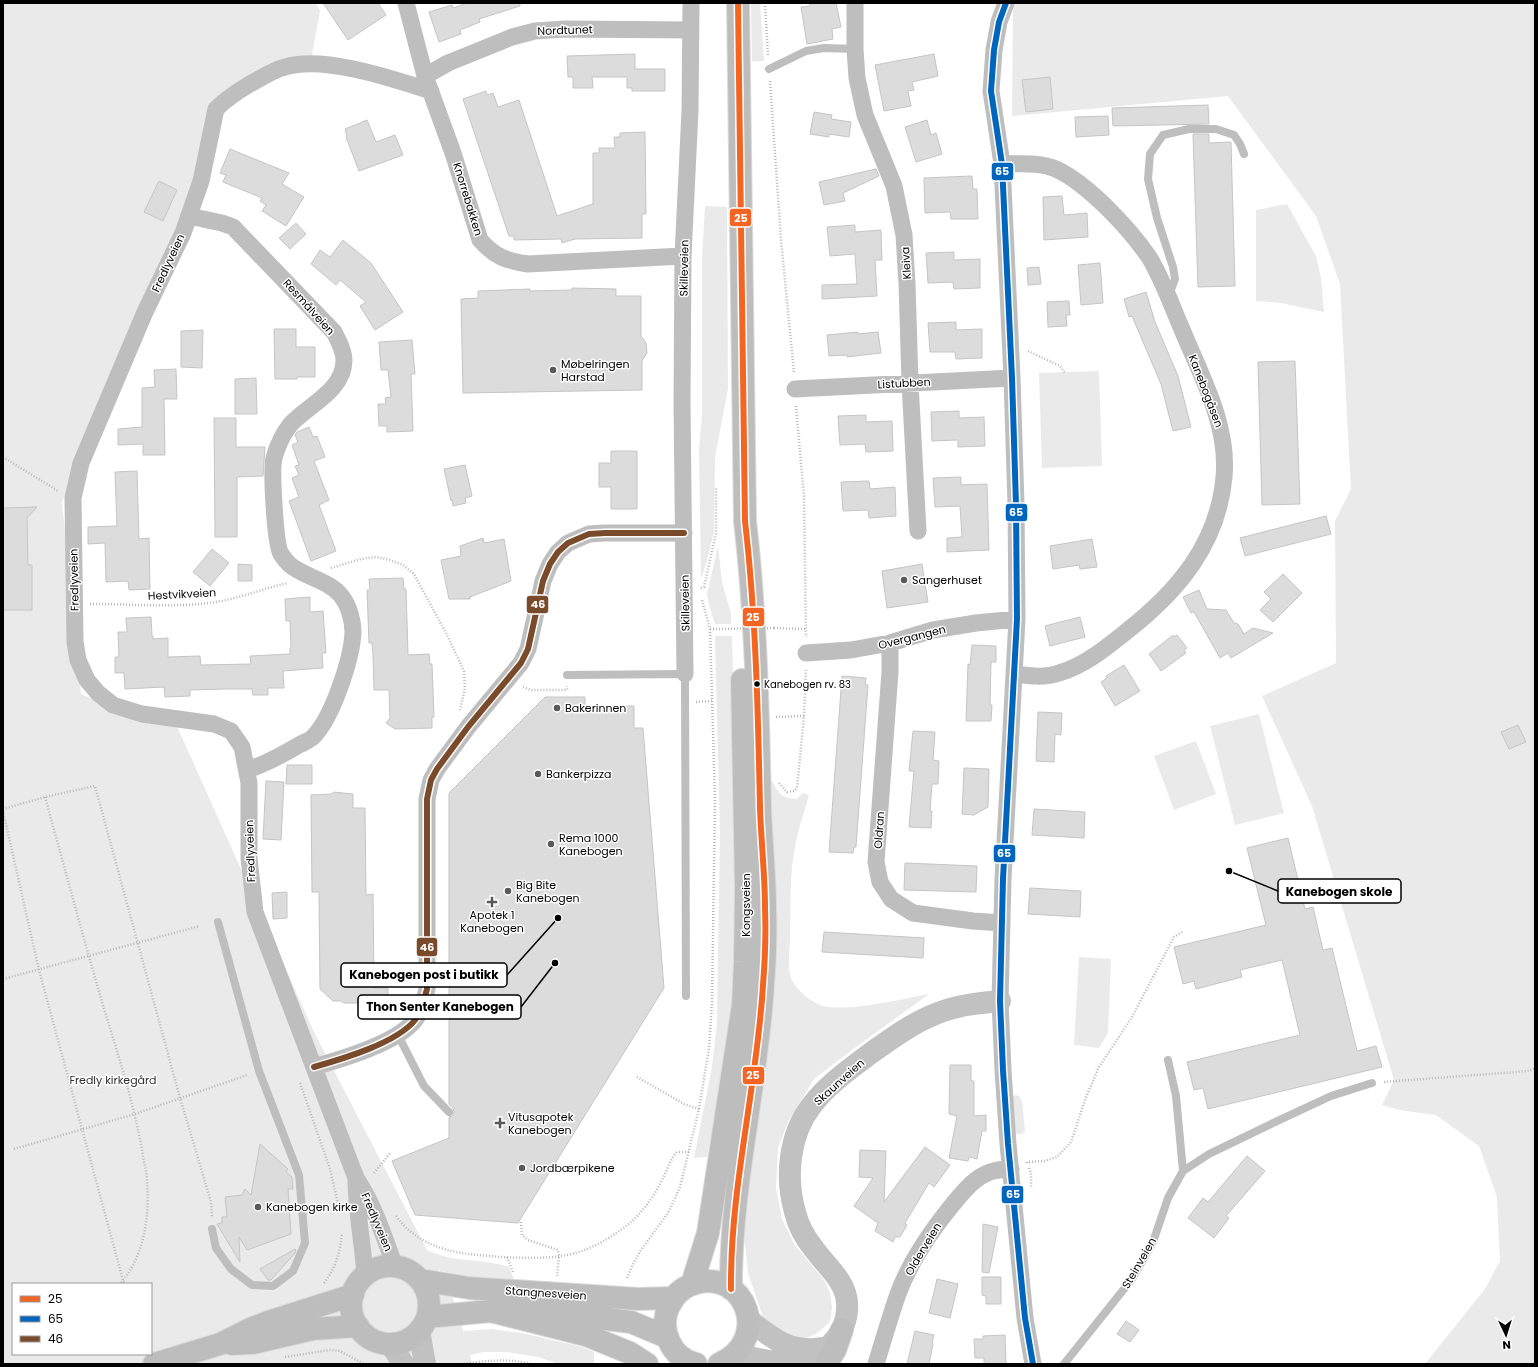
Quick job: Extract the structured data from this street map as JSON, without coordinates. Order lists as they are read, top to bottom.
{
  "streets": {
    "main road": ["Kongsveien", "Stangnesveien"],
    "street": [
      "Nordtunet",
      "Knorrebakken",
      "Fredlyveien",
      "Kleiva",
      "Skilleveien",
      "Resmålveien",
      "Listubben",
      "Kanebogåsen",
      "Overgangen",
      "Oldran",
      "Skaunveien",
      "Olderveien"
    ],
    "lane": ["Steinveien"],
    "path": ["Hestvikveien"]
  },
  "crossings": [
    ["Nordtunet", "Knorrebakken"],
    ["Nordtunet", "Fredlyveien"],
    ["Nordtunet", "Skilleveien"],
    ["Knorrebakken", "Fredlyveien"],
    ["Knorrebakken", "Skilleveien"],
    ["Fredlyveien", "Resmålveien"],
    ["Fredlyveien", "Hestvikveien"],
    ["Fredlyveien", "Stangnesveien"],
    ["Kleiva", "Listubben"],
    ["Resmålveien", "Hestvikveien"],
    ["Overgangen", "Oldran"]
  ],
  "parks": ["Fredly kirkegård"],
  "places": {
    "other": [
      "Møbelringen Harstad",
      "Sangerhuset",
      "Kanebogen rv. 83",
      "Bakerinnen",
      "Bankerpizza",
      "Rema 1000 Kanebogen",
      "Kanebogen skole",
      "Big Bite Kanebogen",
      "Kanebogen post i butikk",
      "Thon Senter Kanebogen",
      "Jordbærpikene",
      "Kanebogen kirke"
    ],
    "health": ["Apotek 1 Kanebogen", "Vitusapotek Kanebogen"]
  },
  "lines": ["transit line 25", "transit line 65", "transit line 46"],
  "legend": ["25", "65", "46"],
  "north": "bottom"
}
